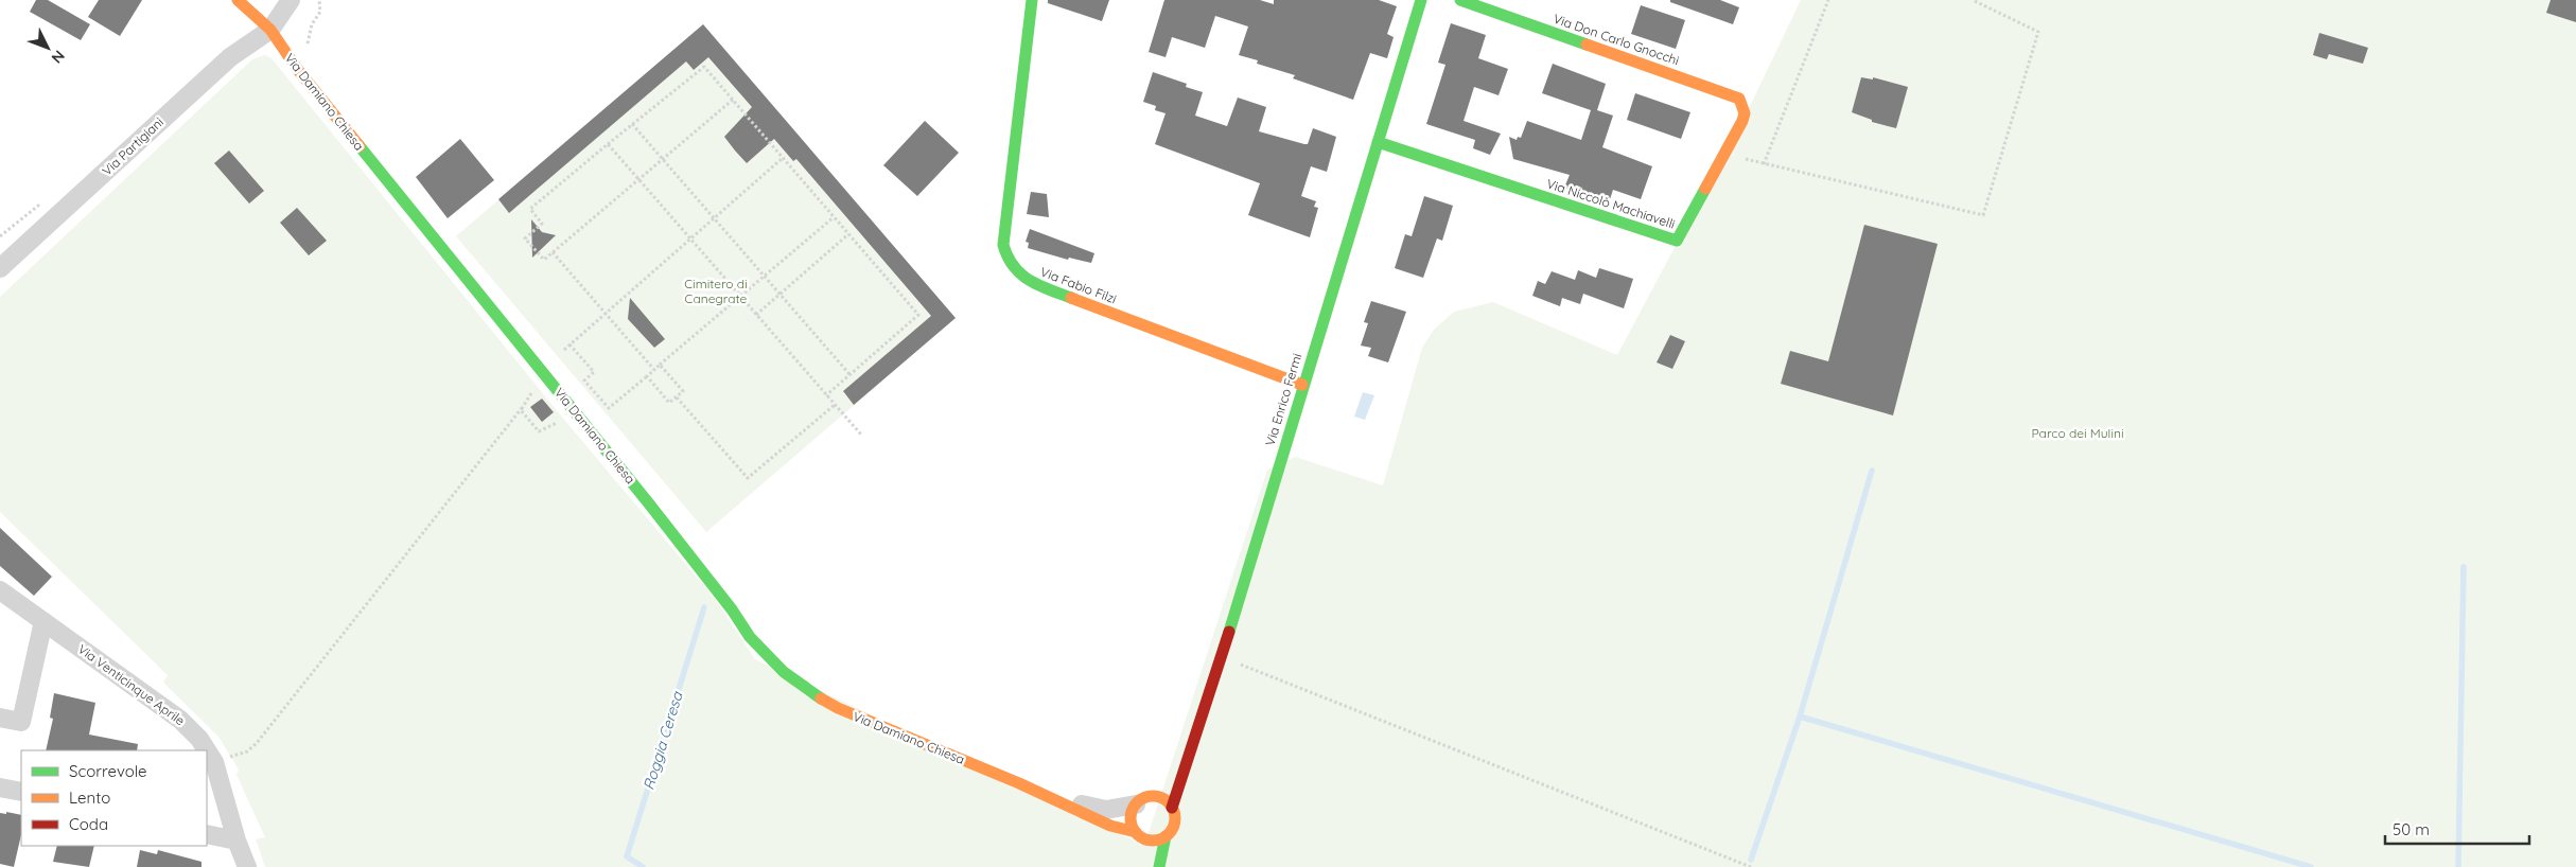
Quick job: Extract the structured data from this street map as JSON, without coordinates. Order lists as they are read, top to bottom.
{
  "streets": {
    "street": [
      "Via Don Carlo Gnocchi",
      "Via Damiano Chiesa",
      "Via Partigiani",
      "Via Niccolò Machiavelli",
      "Via Fabio Filzi",
      "Via Enrico Fermi",
      "Via Venticinque Aprile"
    ]
  },
  "crossings": [
    ["Via Don Carlo Gnocchi", "Via Niccolò Machiavelli"],
    ["Via Damiano Chiesa", "Via Partigiani"],
    ["Via Damiano Chiesa", "Via Enrico Fermi"],
    ["Via Niccolò Machiavelli", "Via Enrico Fermi"],
    ["Via Fabio Filzi", "Via Enrico Fermi"]
  ],
  "water": ["Roggia Ceresa"],
  "parks": ["Cimitero di Canegrate", "Parco dei Mulini"],
  "legend": ["Scorrevole", "Lento", "Coda"],
  "scale_bar": "50 m",
  "north": "bottom right"
}
